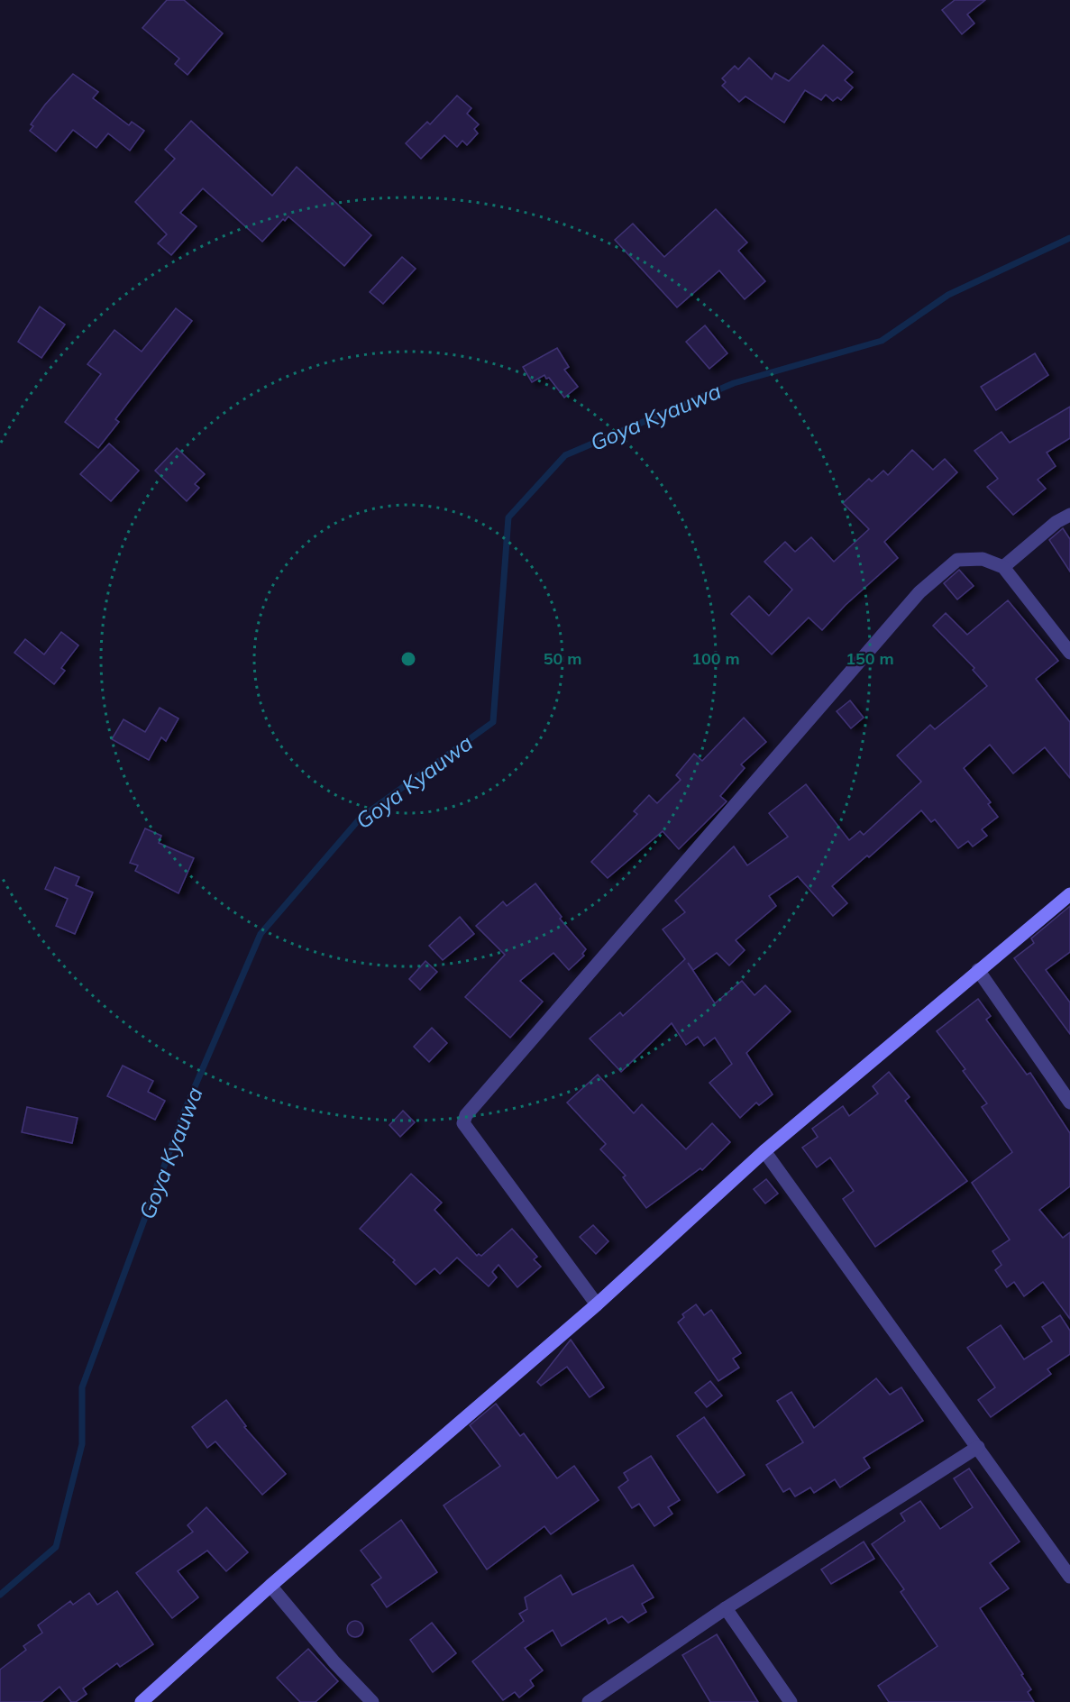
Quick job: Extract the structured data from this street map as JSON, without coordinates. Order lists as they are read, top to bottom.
{
  "water": ["Goya Kyauwa"],
  "rings": ["50 m", "100 m", "150 m"]
}
